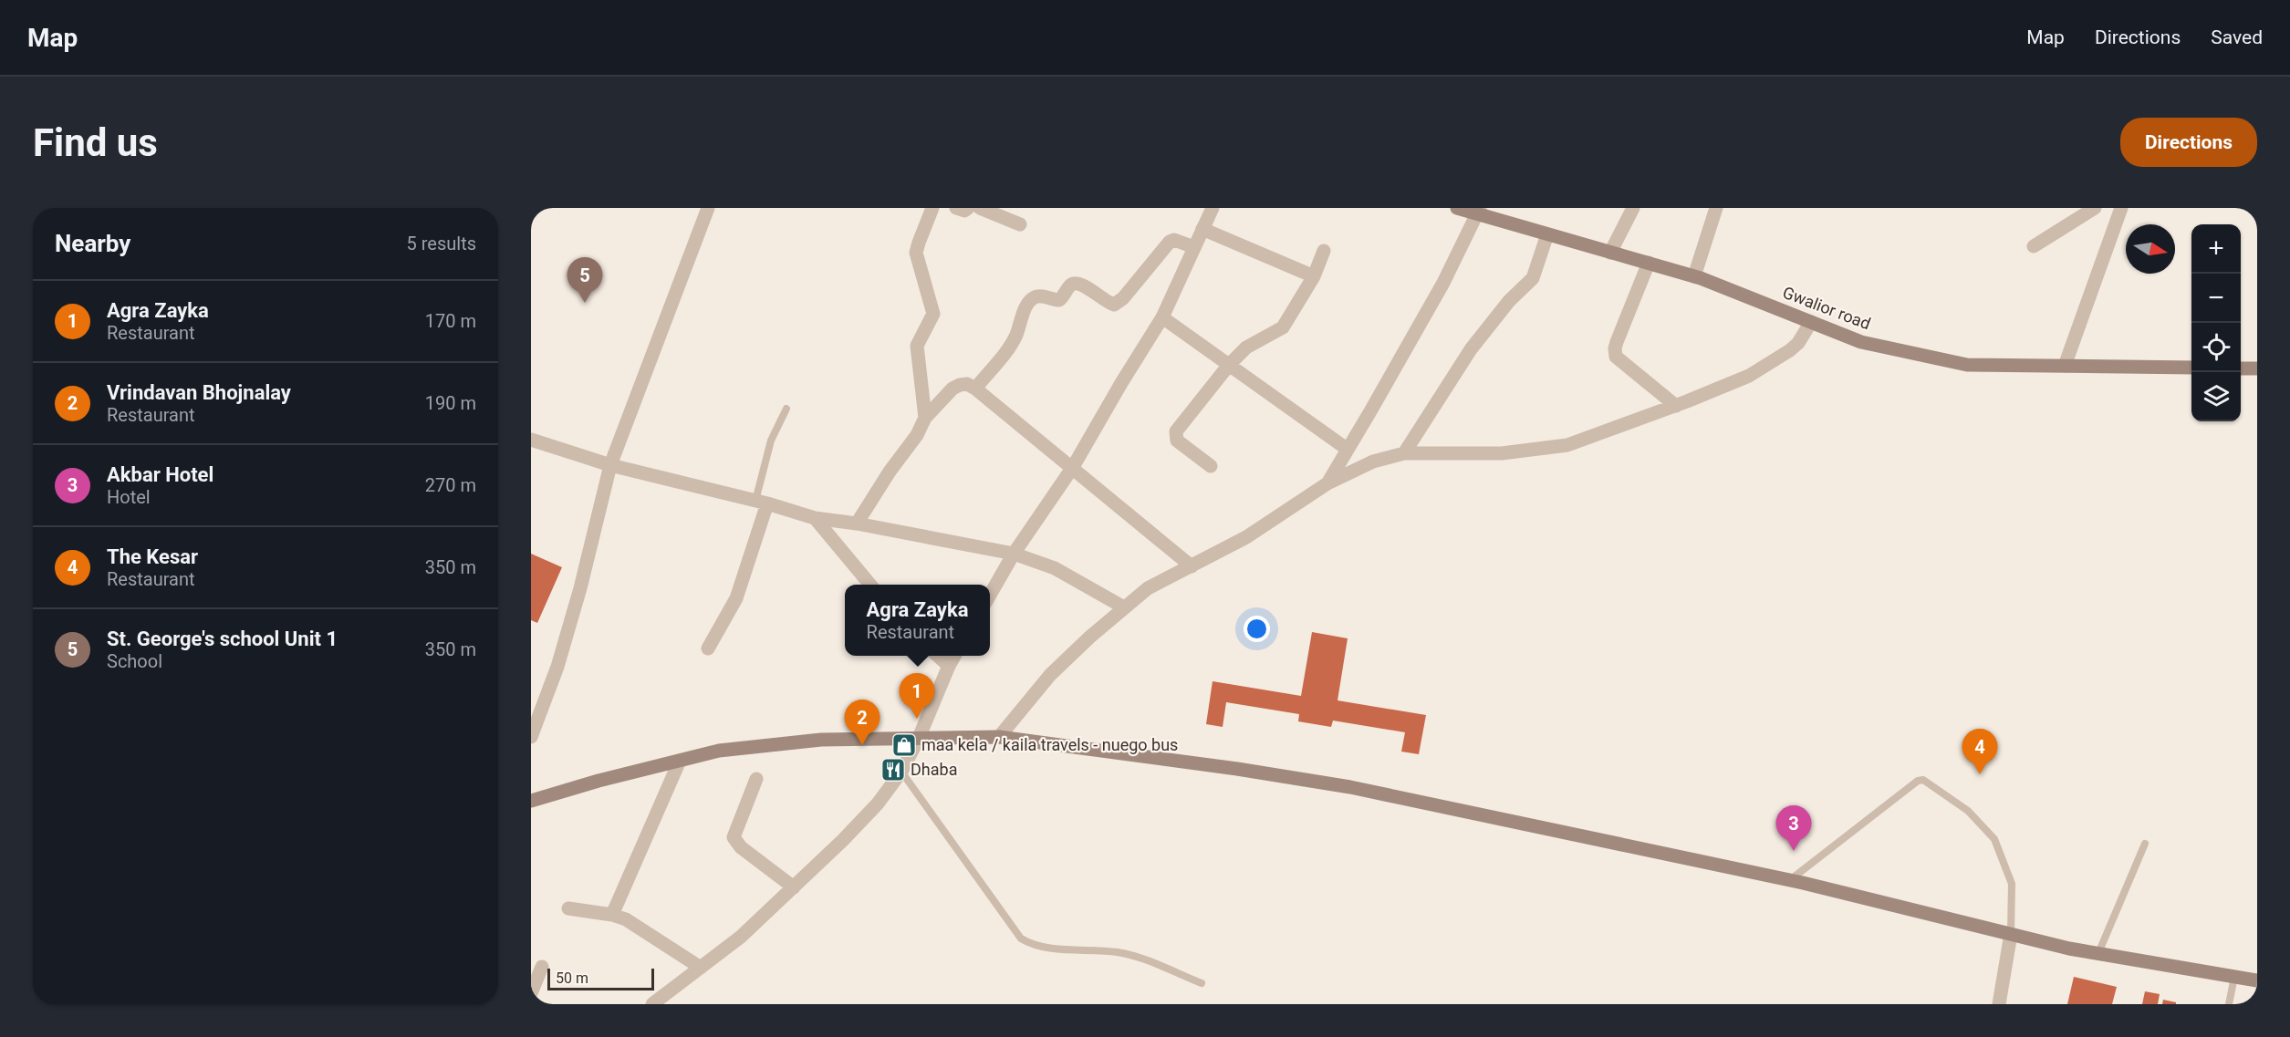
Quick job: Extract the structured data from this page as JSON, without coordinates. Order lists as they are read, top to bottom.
{
  "streets": {
    "main road": ["Gwalior road"]
  },
  "places": {
    "shop": ["maa kela / kaila travels - nuego bus"],
    "restaurant": ["Dhaba"]
  },
  "scale_bar": "50 m",
  "north": "right",
  "page": {
    "header": "Map",
    "nav": ["Map", "Directions", "Saved"],
    "buttons": "Directions",
    "title": "Find us",
    "heading": ["Nearby", "5 results"],
    "map_buttons": ["+", "−"],
    "pins": [
      "5",
      "1",
      "2",
      "4",
      "3"
    ],
    "list": [
      {
        "mark": "1",
        "name": "Agra Zayka",
        "note": "Restaurant",
        "value": "170 m"
      },
      {
        "mark": "2",
        "name": "Vrindavan Bhojnalay",
        "note": "Restaurant",
        "value": "190 m"
      },
      {
        "mark": "3",
        "name": "Akbar Hotel",
        "note": "Hotel",
        "value": "270 m"
      },
      {
        "mark": "4",
        "name": "The Kesar",
        "note": "Restaurant",
        "value": "350 m"
      },
      {
        "mark": "5",
        "name": "St. George's school Unit 1",
        "note": "School",
        "value": "350 m"
      }
    ],
    "popup": ["Agra Zayka", "Restaurant"],
    "scale": "50 m"
  }
}
